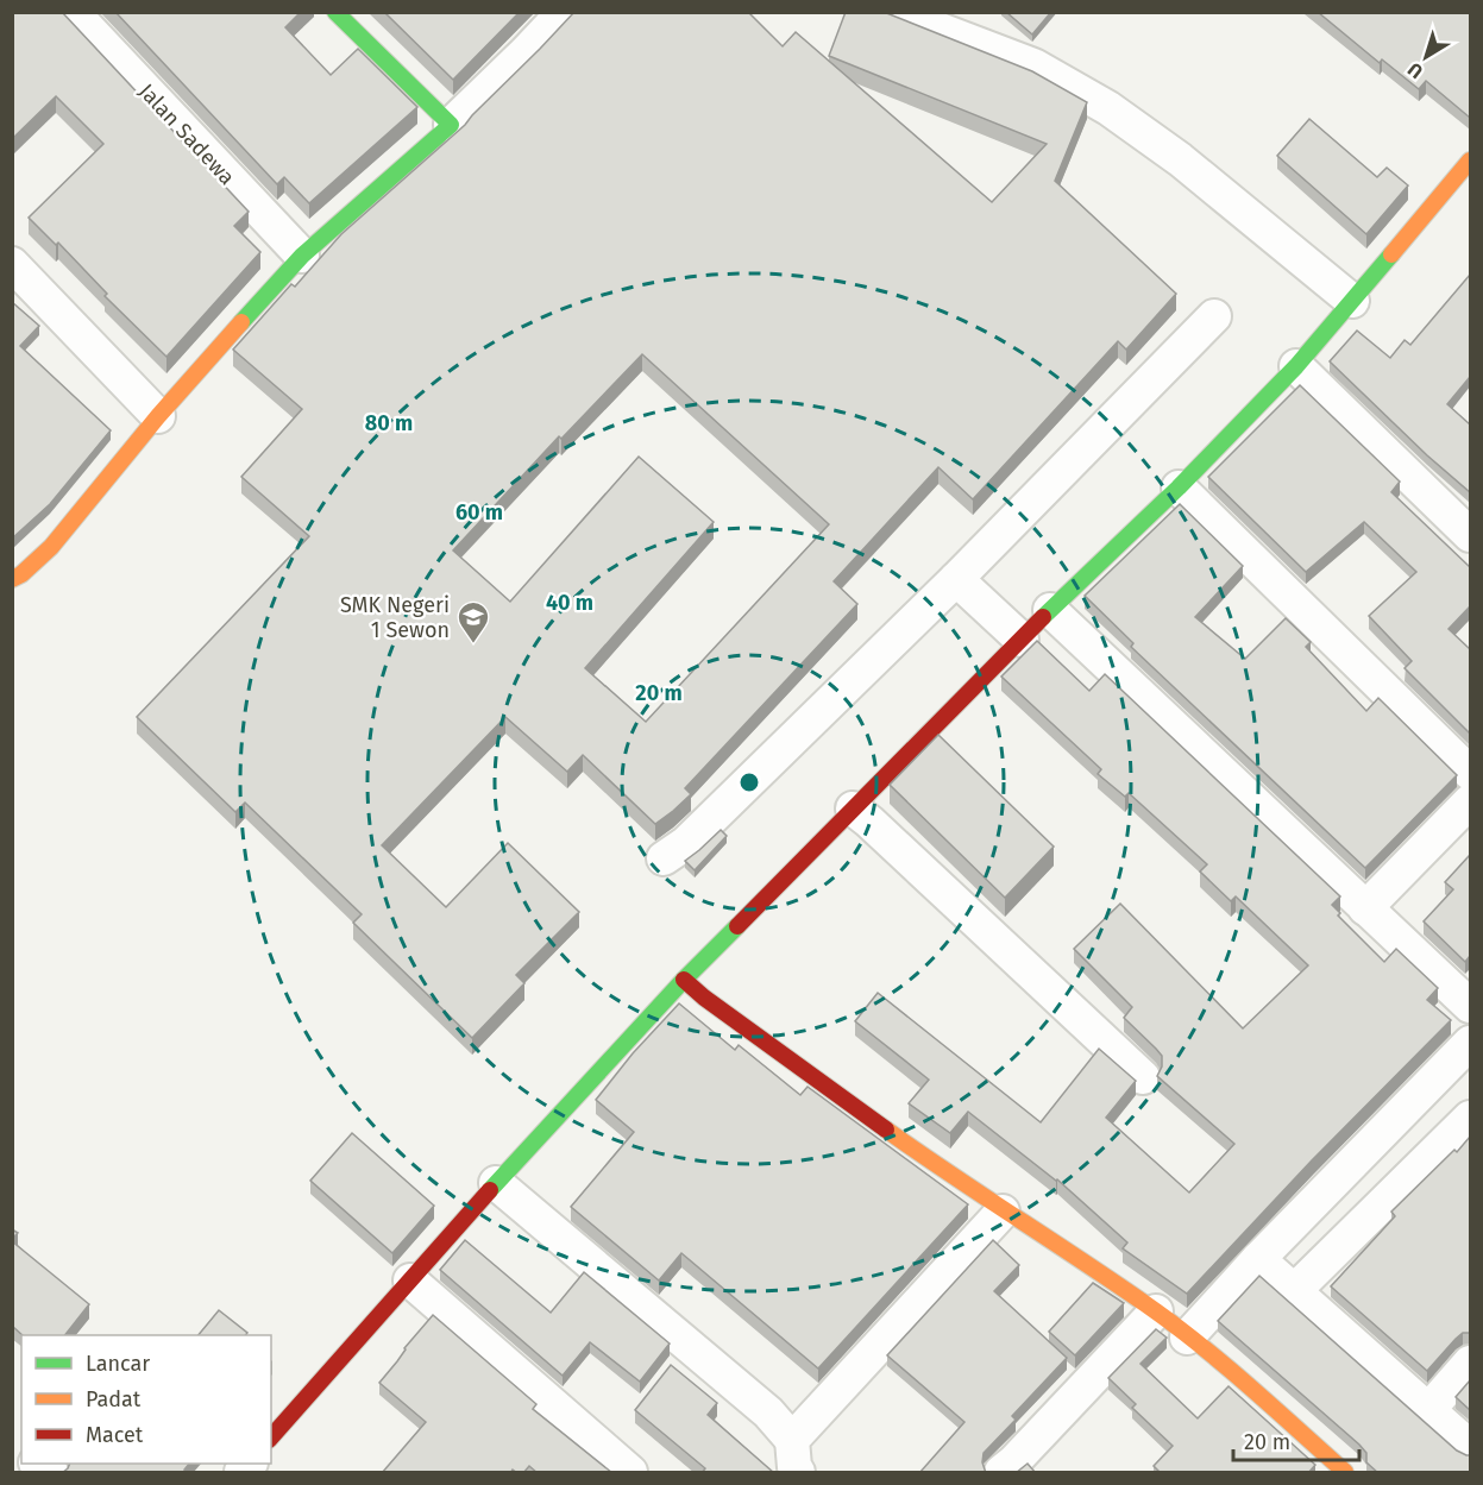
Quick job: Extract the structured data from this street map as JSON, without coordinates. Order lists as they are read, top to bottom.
{
  "streets": {
    "street": ["Jalan Sadewa"]
  },
  "places": {
    "school or university": ["SMK Negeri 1 Sewon"]
  },
  "legend": ["Lancar", "Padat", "Macet"],
  "scale_bar": "20 m",
  "north": "bottom left",
  "rings": [
    "80 m",
    "60 m",
    "40 m",
    "20 m"
  ]
}
